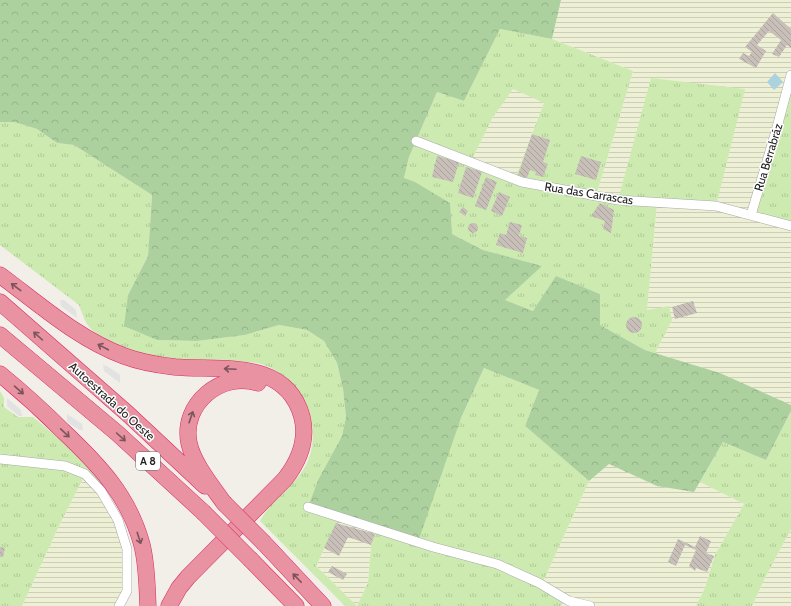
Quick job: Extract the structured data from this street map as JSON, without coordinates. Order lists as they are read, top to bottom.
{
  "streets": {
    "highway": ["Autoestrada do Oeste", "A 8"],
    "street": ["Rua Berrabráz", "Rua das Carrascas"]
  },
  "crossings": [
    ["Rua Berrabráz", "Rua das Carrascas"]
  ]
}
